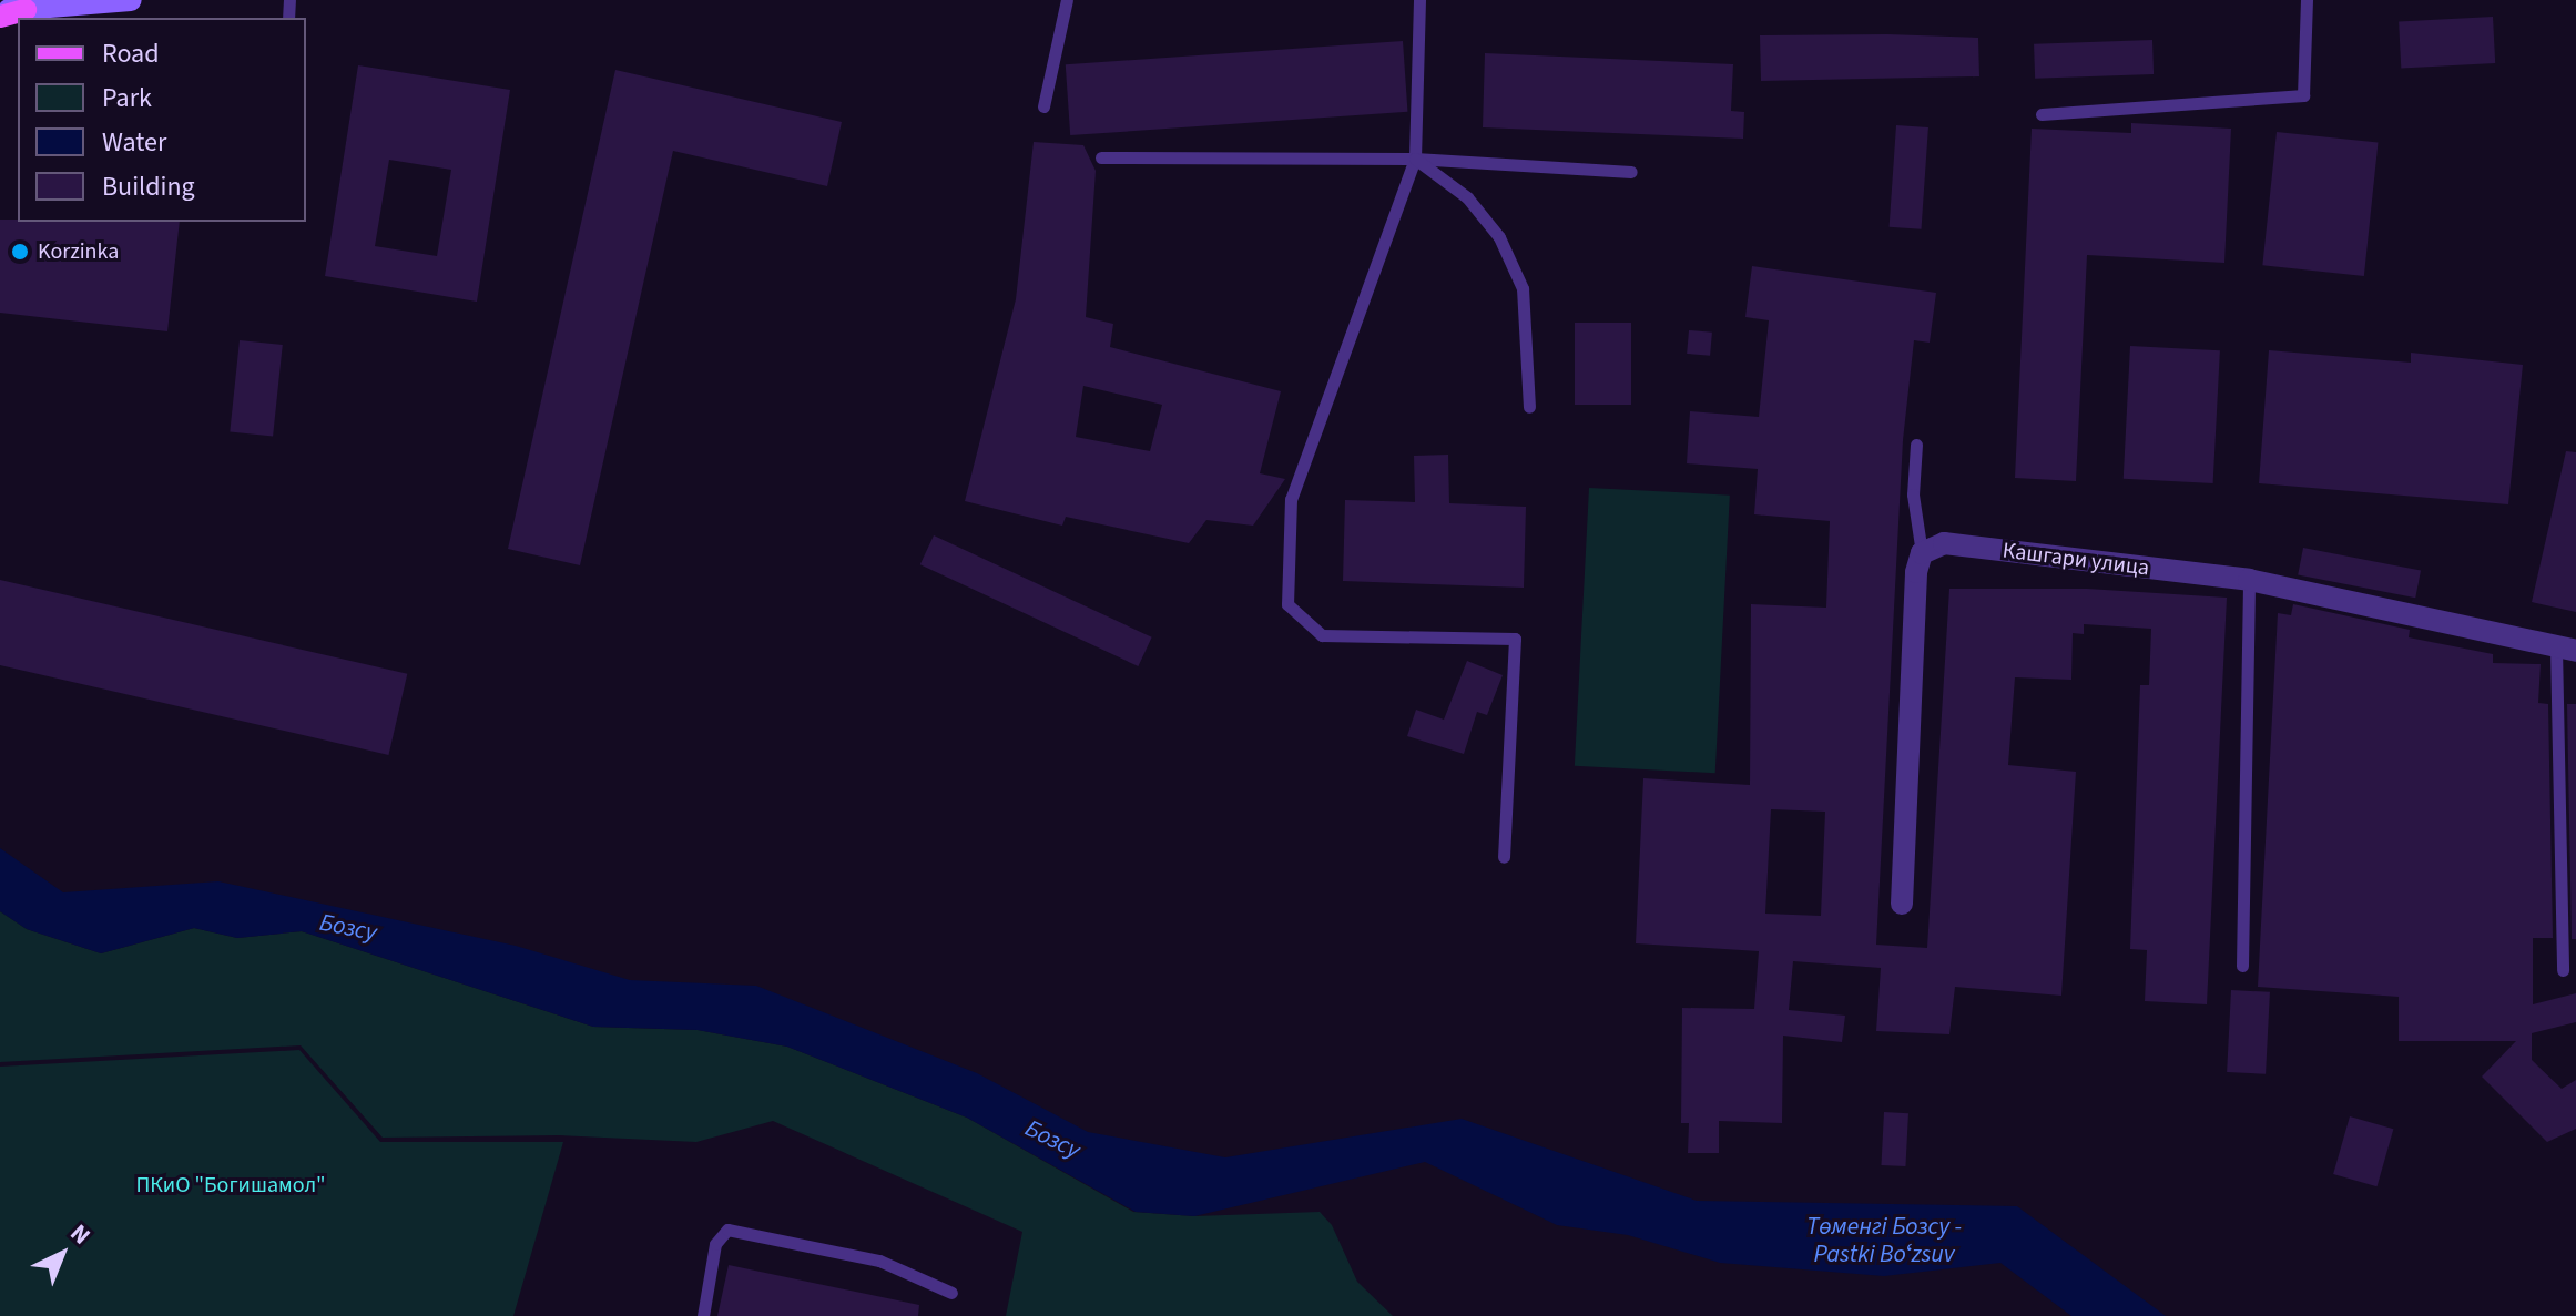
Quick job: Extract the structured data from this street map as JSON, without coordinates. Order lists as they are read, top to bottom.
{
  "streets": {
    "street": ["Кашгари улица"]
  },
  "water": ["Бозсу", "Төменгі Бозсу - Pastki Boʻzsuv"],
  "parks": ["ПКиО \"Богишамол\""],
  "places": ["Korzinka"],
  "legend": [
    "Road",
    "Park",
    "Water",
    "Building"
  ],
  "north": "top right"
}
